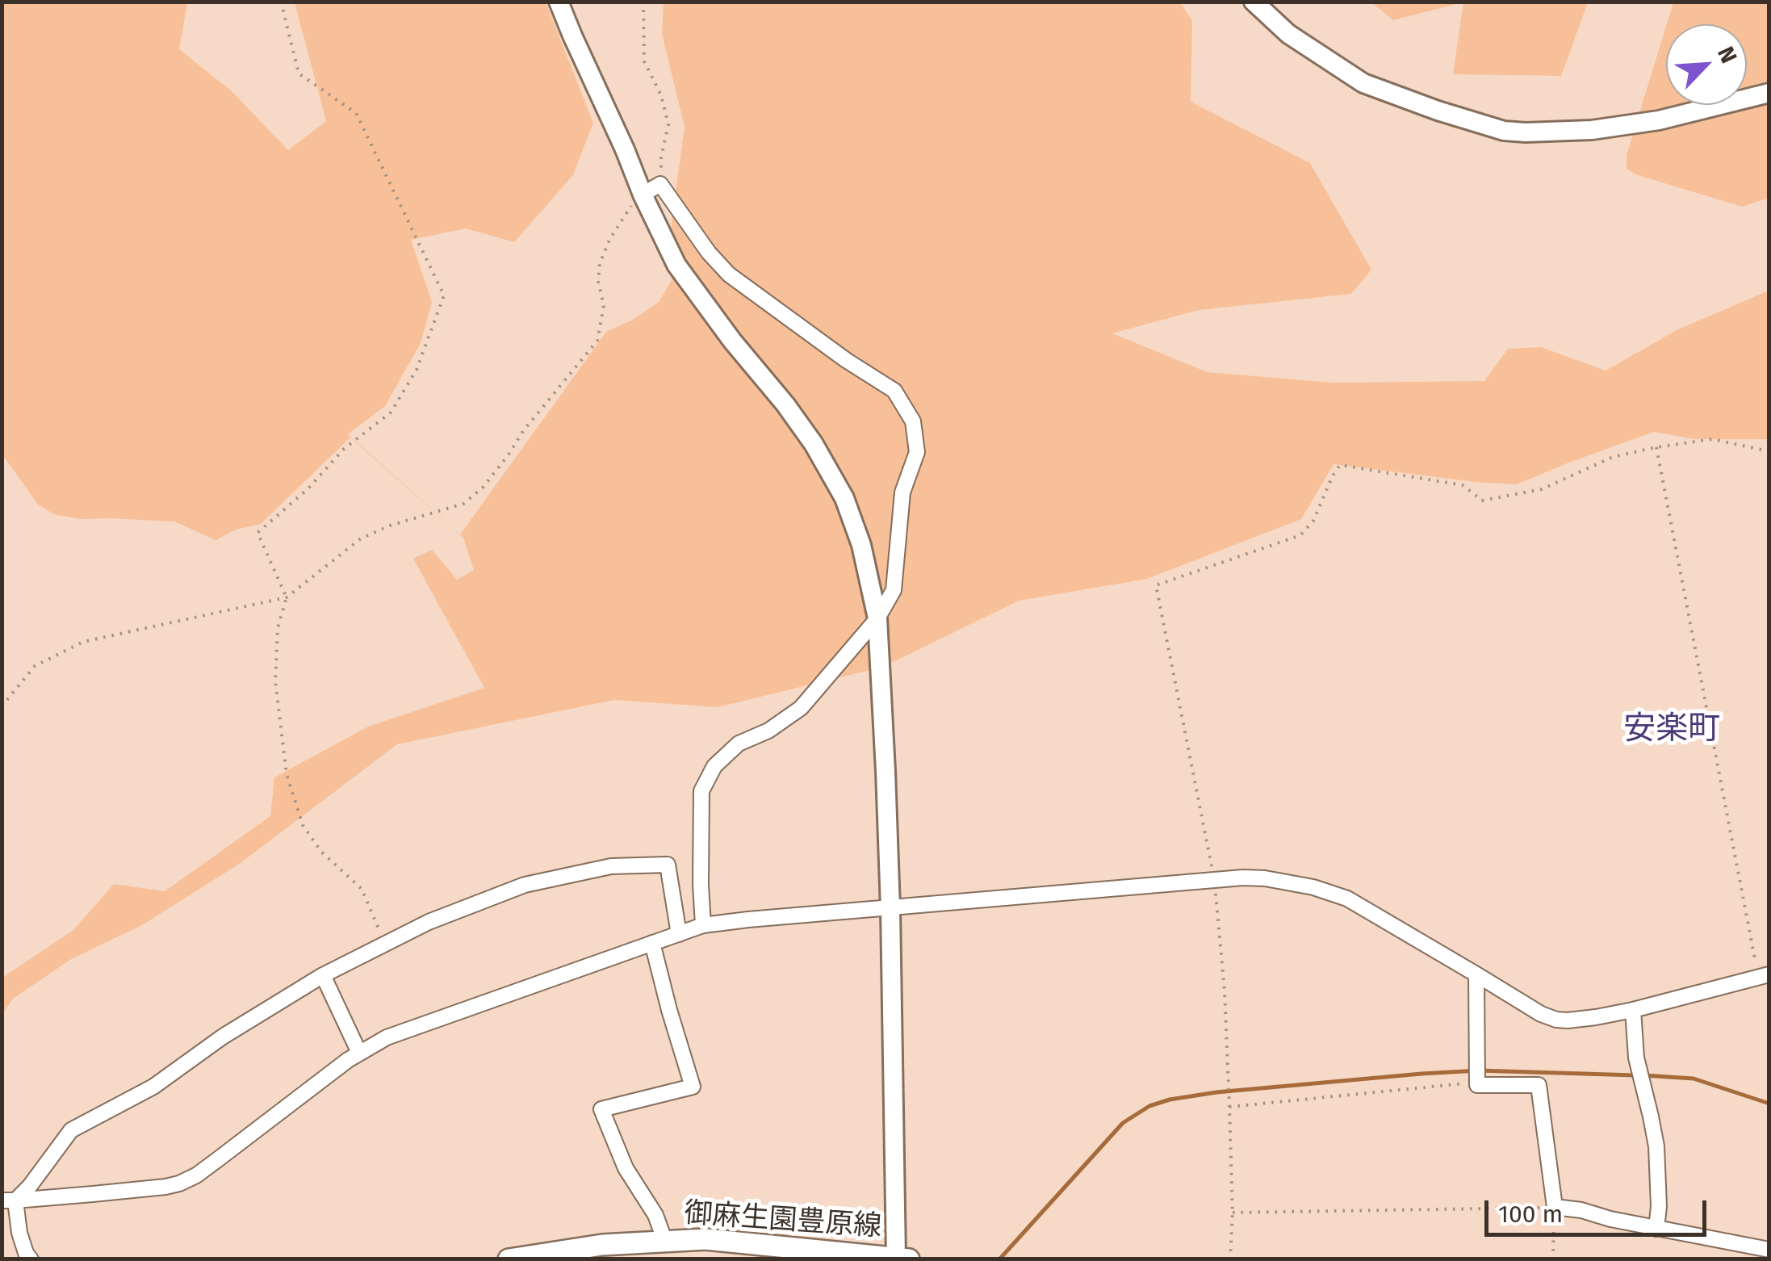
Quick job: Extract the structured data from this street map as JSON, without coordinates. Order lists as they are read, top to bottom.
{
  "streets": {
    "main road": ["御麻生園豊原線"]
  },
  "districts": ["安楽町"],
  "scale_bar": "100 m",
  "north": "top right"
}
